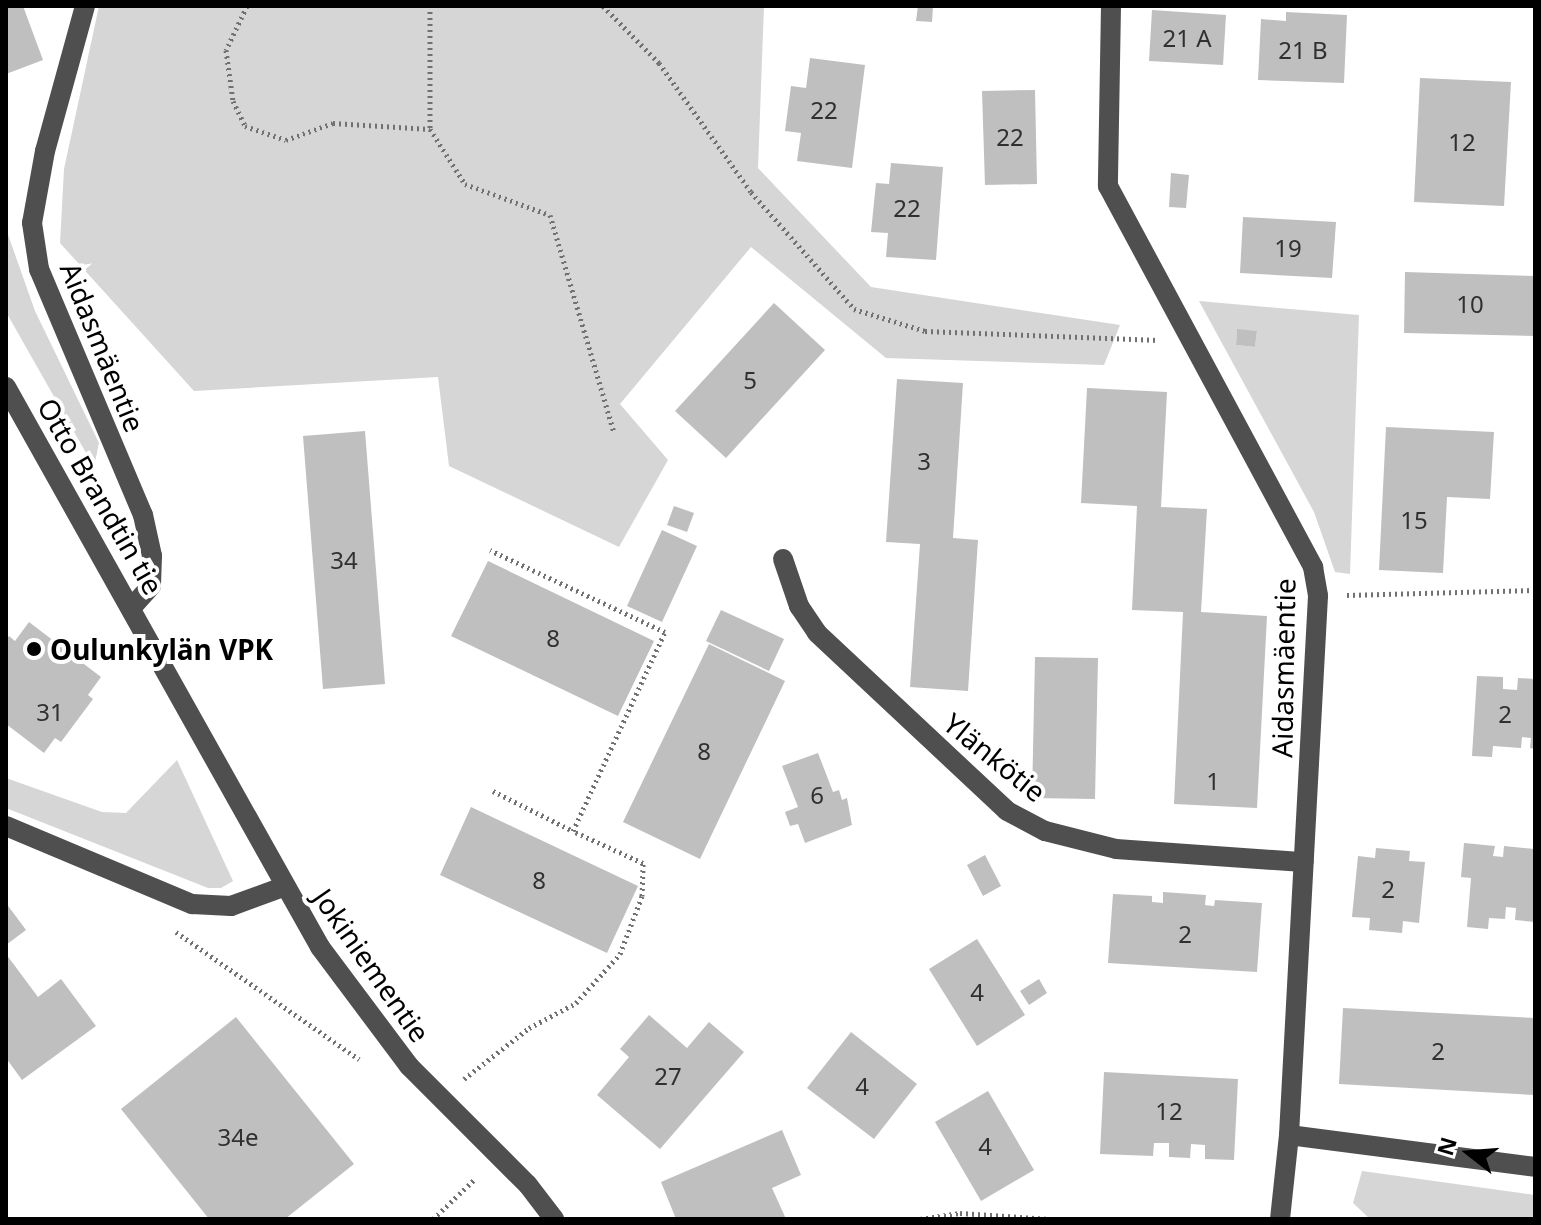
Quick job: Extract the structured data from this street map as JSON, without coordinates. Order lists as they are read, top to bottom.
{
  "streets": {
    "street": [
      "Aidasmäentie",
      "Otto Brandtin tie",
      "Ylänkötie",
      "Jokiniementie"
    ]
  },
  "crossings": [
    ["Aidasmäentie", "Otto Brandtin tie"],
    ["Aidasmäentie", "Ylänkötie"],
    ["Otto Brandtin tie", "Jokiniementie"]
  ],
  "places": ["Oulunkylän VPK"],
  "house_numbers": [
    "21 A",
    "21 B",
    "22",
    "22",
    "12",
    "22",
    "19",
    "10",
    "5",
    "3",
    "15",
    "34",
    "8",
    "31",
    "2",
    "8",
    "1",
    "6",
    "8",
    "2",
    "2",
    "4",
    "2",
    "27",
    "4",
    "12",
    "34e",
    "4"
  ],
  "north": "left"
}
